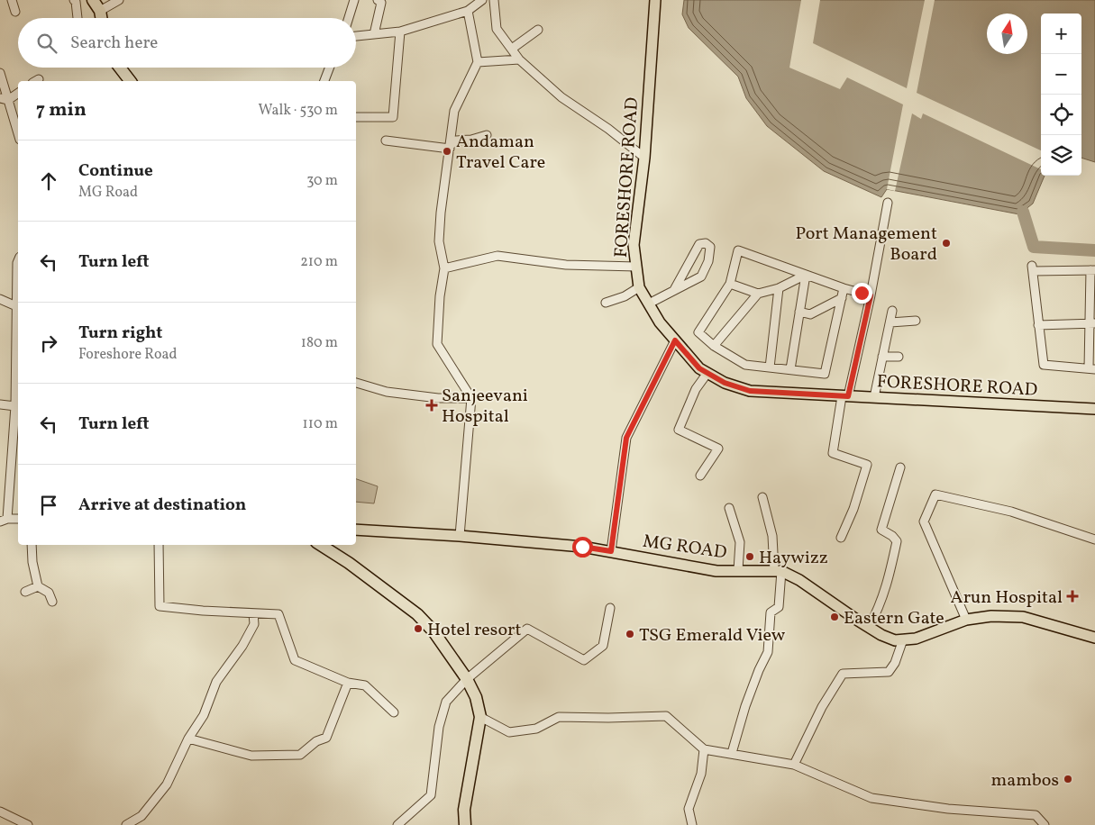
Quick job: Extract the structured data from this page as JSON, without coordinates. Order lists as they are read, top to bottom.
{
  "streets": {
    "main road": ["FORESHORE ROAD", "MG ROAD"]
  },
  "places": {
    "other": [
      "Andaman Travel Care",
      "Port Management Board",
      "Haywizz",
      "Eastern Gate",
      "Hotel resort",
      "TSG Emerald View",
      "mambos"
    ],
    "health": ["Sanjeevani Hospital", "Arun Hospital"]
  },
  "north": "top",
  "page": {
    "map_buttons": ["+", "−"],
    "search": "Search here",
    "heading": ["7 min", "Walk · 530 m"],
    "list": [
      ["Continue", "MG Road", "30 m"],
      ["Turn left", "210 m"],
      ["Turn right", "Foreshore Road", "180 m"],
      ["Turn left", "110 m"],
      "Arrive at destination"
    ]
  }
}
